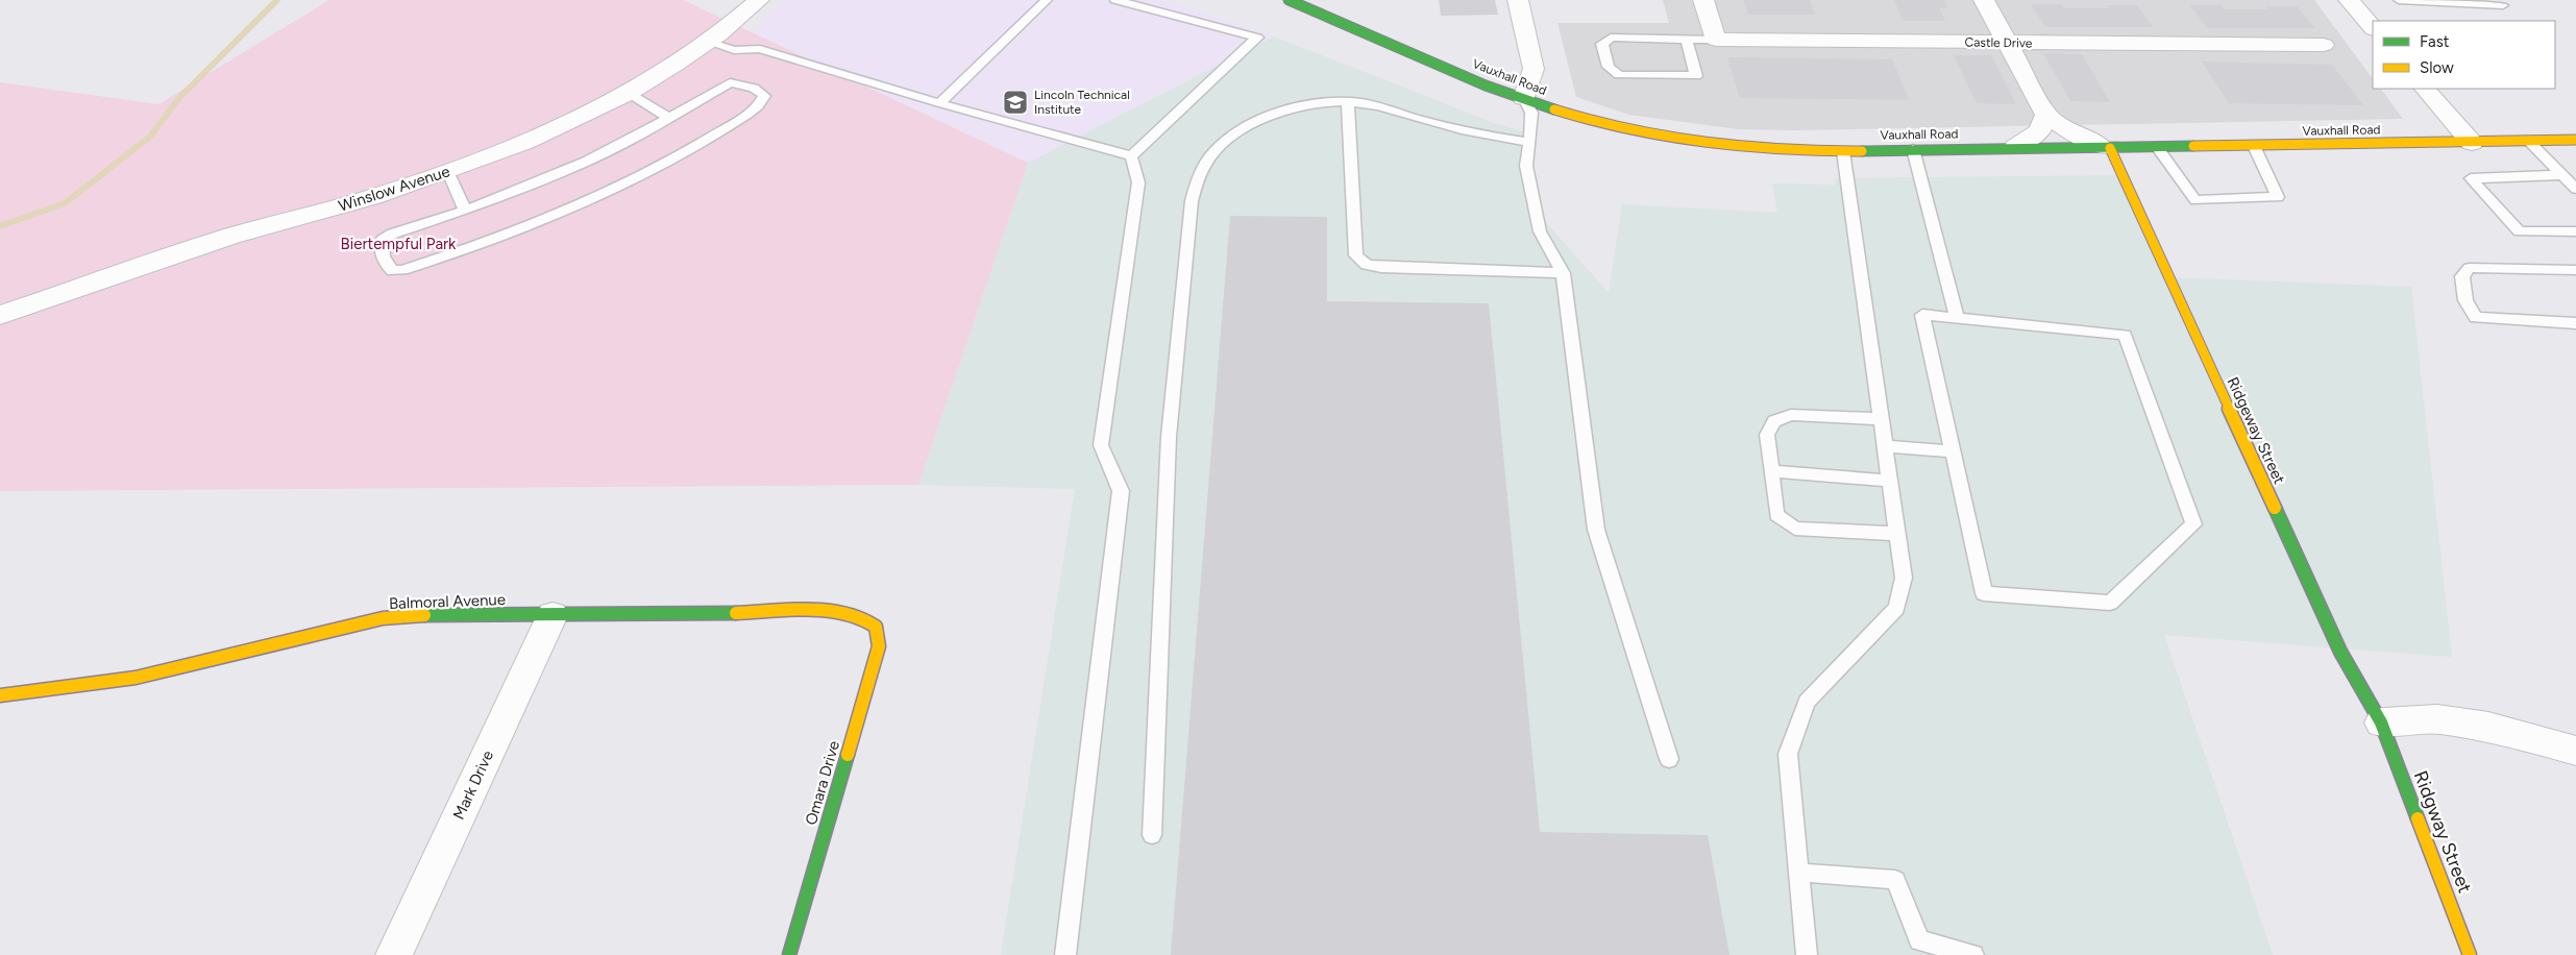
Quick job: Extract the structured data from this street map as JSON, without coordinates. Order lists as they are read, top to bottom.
{
  "streets": {
    "street": [
      "Castle Drive",
      "Vauxhall Road",
      "Winslow Avenue",
      "Ridgeway Street",
      "Balmoral Avenue",
      "Omara Drive",
      "Mark Drive",
      "Ridgway Street"
    ]
  },
  "crossings": [
    ["Vauxhall Road", "Ridgeway Street"],
    ["Ridgeway Street", "Ridgway Street"],
    ["Balmoral Avenue", "Omara Drive"],
    ["Balmoral Avenue", "Mark Drive"]
  ],
  "parks": ["Biertempful Park"],
  "places": {
    "school or university": ["Lincoln Technical Institute"]
  },
  "legend": ["Fast", "Slow"]
}
